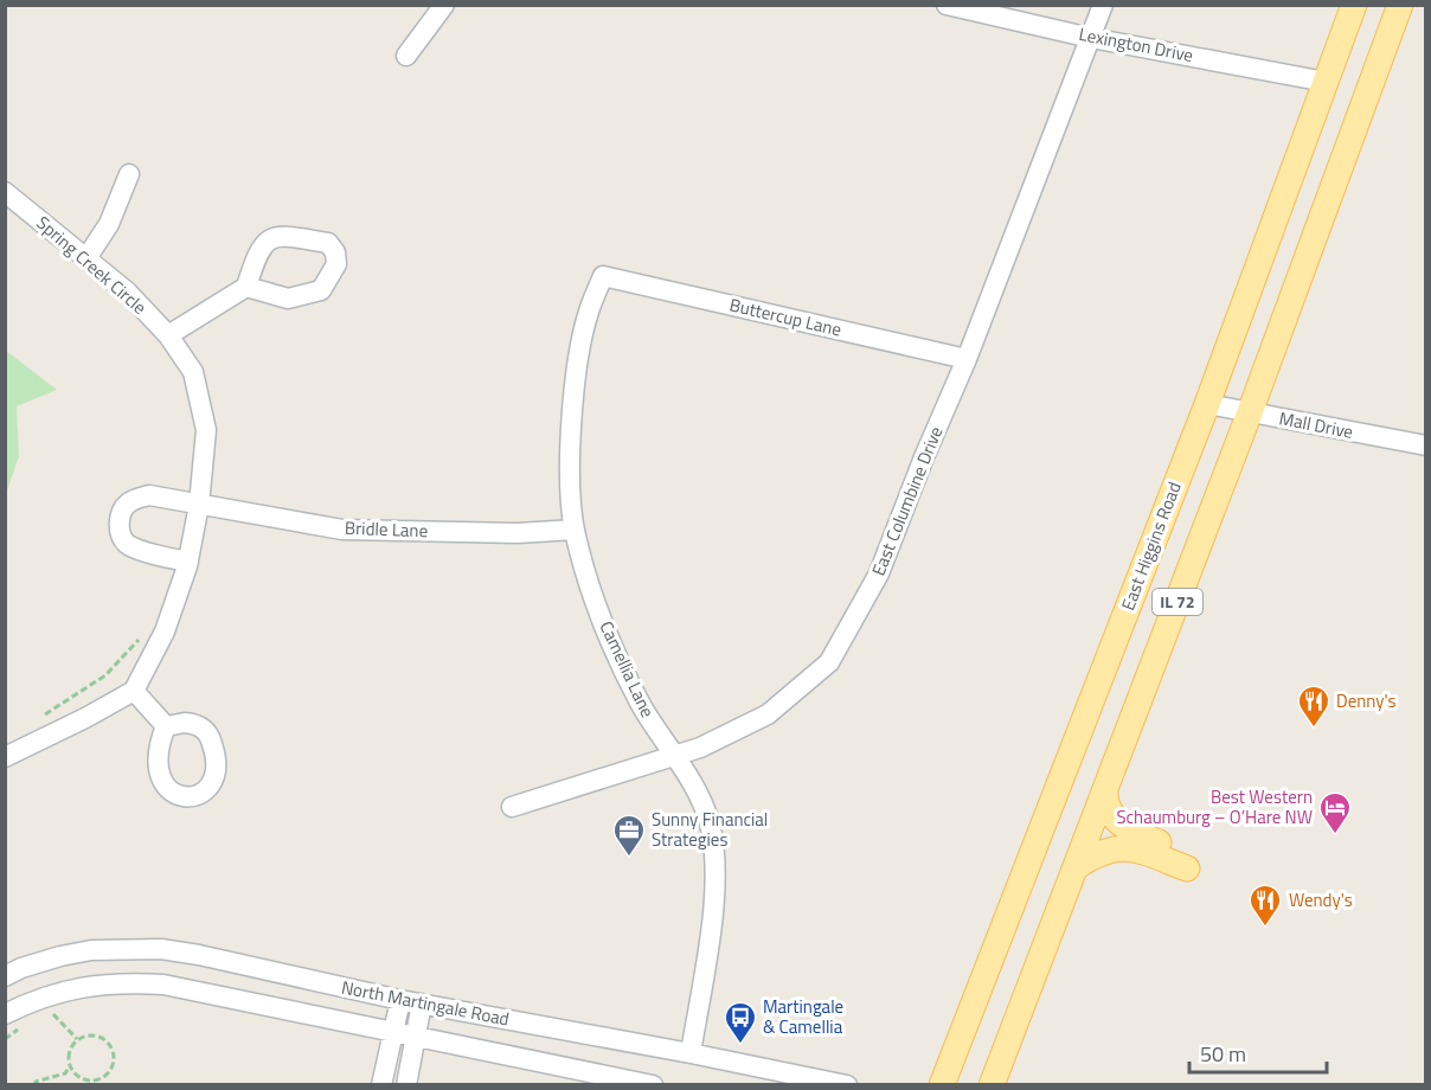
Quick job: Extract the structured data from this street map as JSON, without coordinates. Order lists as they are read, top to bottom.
{
  "streets": {
    "main road": ["East Higgins Road", "IL 72"],
    "street": [
      "Lexington Drive",
      "Spring Creek Circle",
      "Buttercup Lane",
      "Mall Drive",
      "East Columbine Drive",
      "Bridle Lane",
      "Camellia Lane",
      "North Martingale Road"
    ]
  },
  "crossings": [
    ["Lexington Drive", "East Columbine Drive"],
    ["Lexington Drive", "East Higgins Road"],
    ["Spring Creek Circle", "Bridle Lane"],
    ["Buttercup Lane", "East Columbine Drive"],
    ["Buttercup Lane", "Camellia Lane"],
    ["Mall Drive", "East Higgins Road"],
    ["Mall Drive", "IL 72"],
    ["East Columbine Drive", "Camellia Lane"],
    ["Bridle Lane", "Camellia Lane"],
    ["Camellia Lane", "North Martingale Road"]
  ],
  "places": {
    "restaurant": ["Denny's", "Wendy's"],
    "hotel": ["Best Western Schaumburg – O’Hare NW"],
    "office": ["Sunny Financial Strategies"],
    "bus stop": ["Martingale & Camellia"]
  },
  "scale_bar": "50 m"
}
